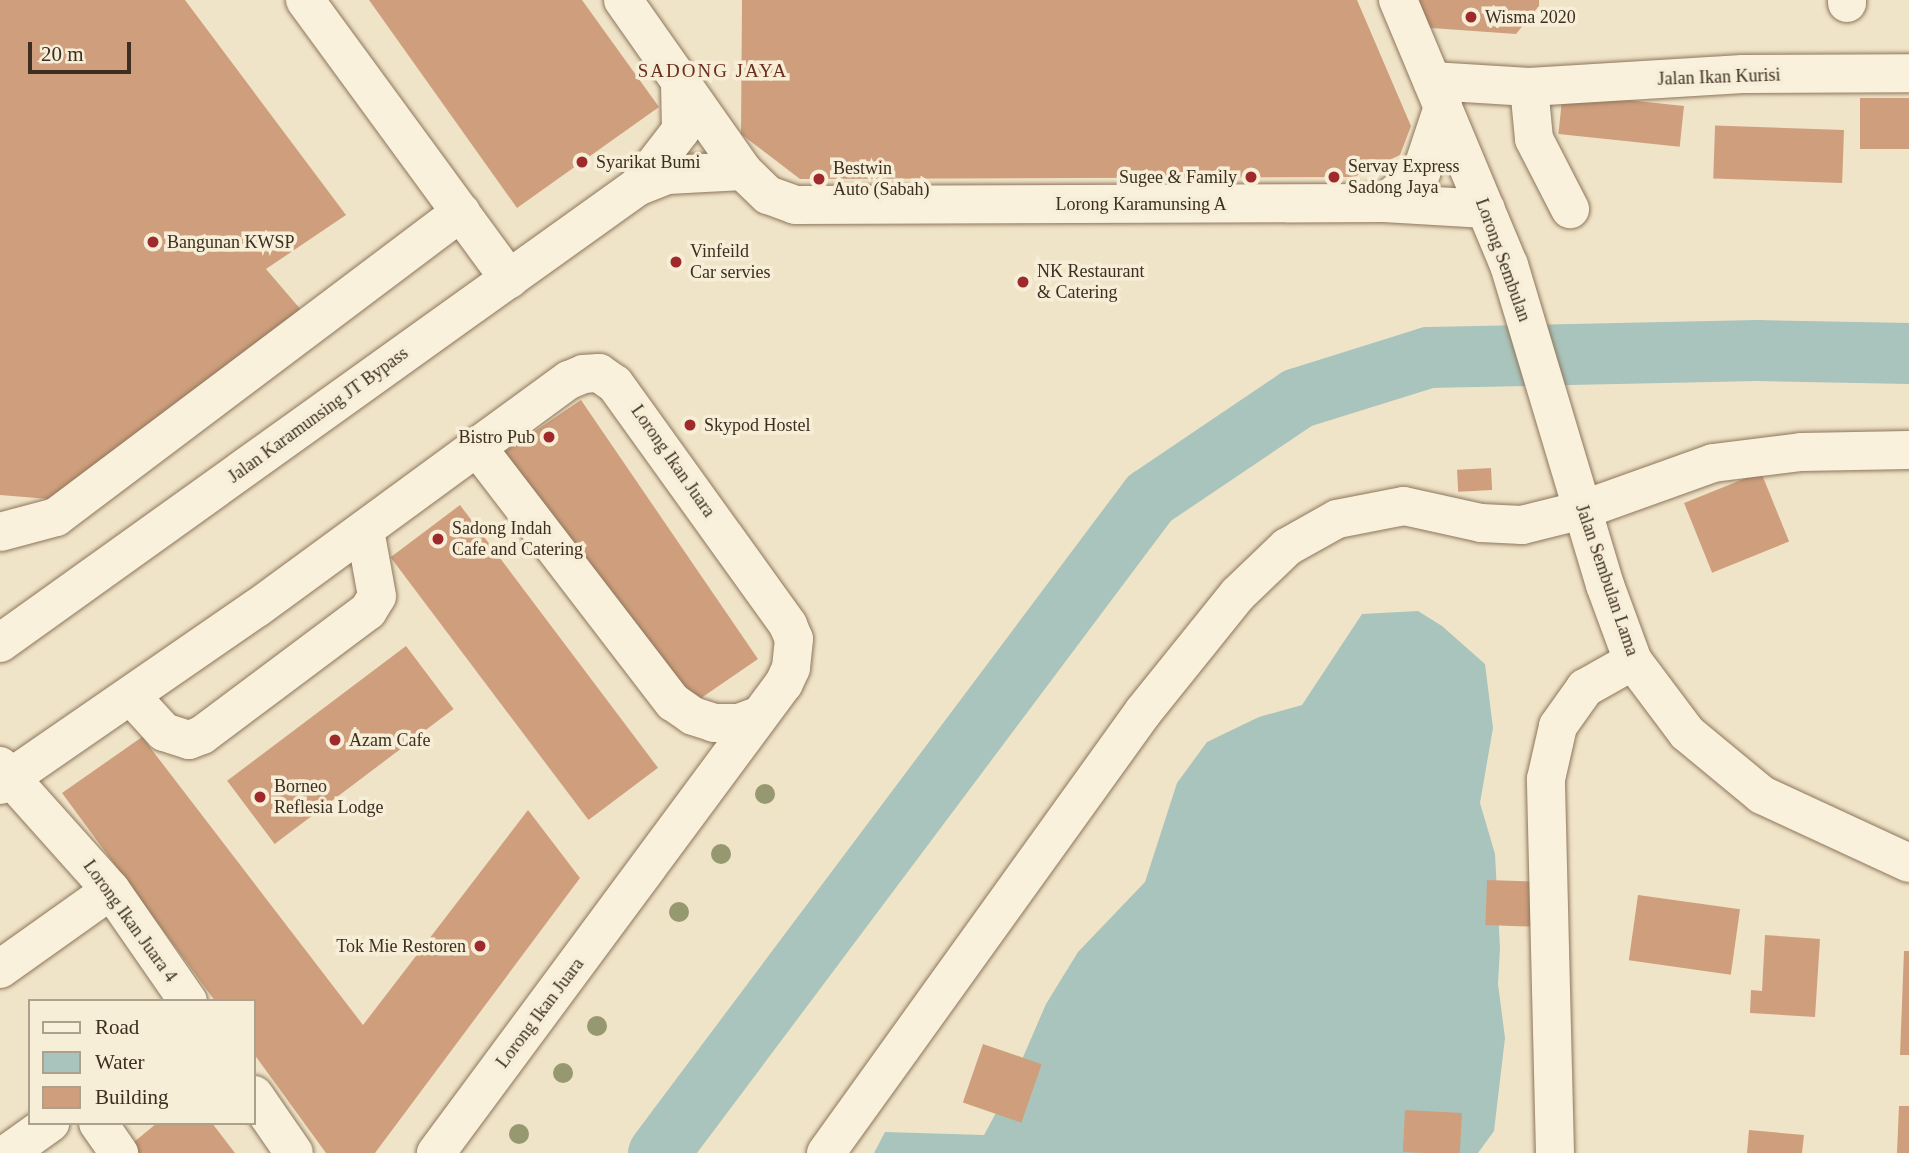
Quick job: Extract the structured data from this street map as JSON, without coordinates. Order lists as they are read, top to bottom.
{
  "streets": {
    "street": [
      "Jalan Ikan Kurisi",
      "Lorong Karamunsing A",
      "Lorong Sembulan",
      "Jalan Karamunsing JT Bypass",
      "Lorong Ikan Juara",
      "Jalan Sembulan Lama",
      "Lorong Ikan Juara 4"
    ]
  },
  "crossings": [
    ["Jalan Ikan Kurisi", "Lorong Sembulan"],
    ["Lorong Karamunsing A", "Lorong Sembulan"],
    ["Lorong Sembulan", "Jalan Sembulan Lama"],
    ["Lorong Ikan Juara", "Lorong Ikan Juara 4"]
  ],
  "districts": ["SADONG JAYA"],
  "places": [
    "Wisma 2020",
    "Syarikat Bumi",
    "Sugee & Family",
    "Servay Express Sadong Jaya",
    "Bestwin Auto (Sabah)",
    "Bangunan KWSP",
    "Vinfeild Car servies",
    "NK Restaurant & Catering",
    "Skypod Hostel",
    "Bistro Pub",
    "Sadong Indah Cafe and Catering",
    "Azam Cafe",
    "Borneo Reflesia Lodge",
    "Tok Mie Restoren"
  ],
  "legend": ["Road", "Water", "Building"],
  "scale_bar": "20 m"
}
